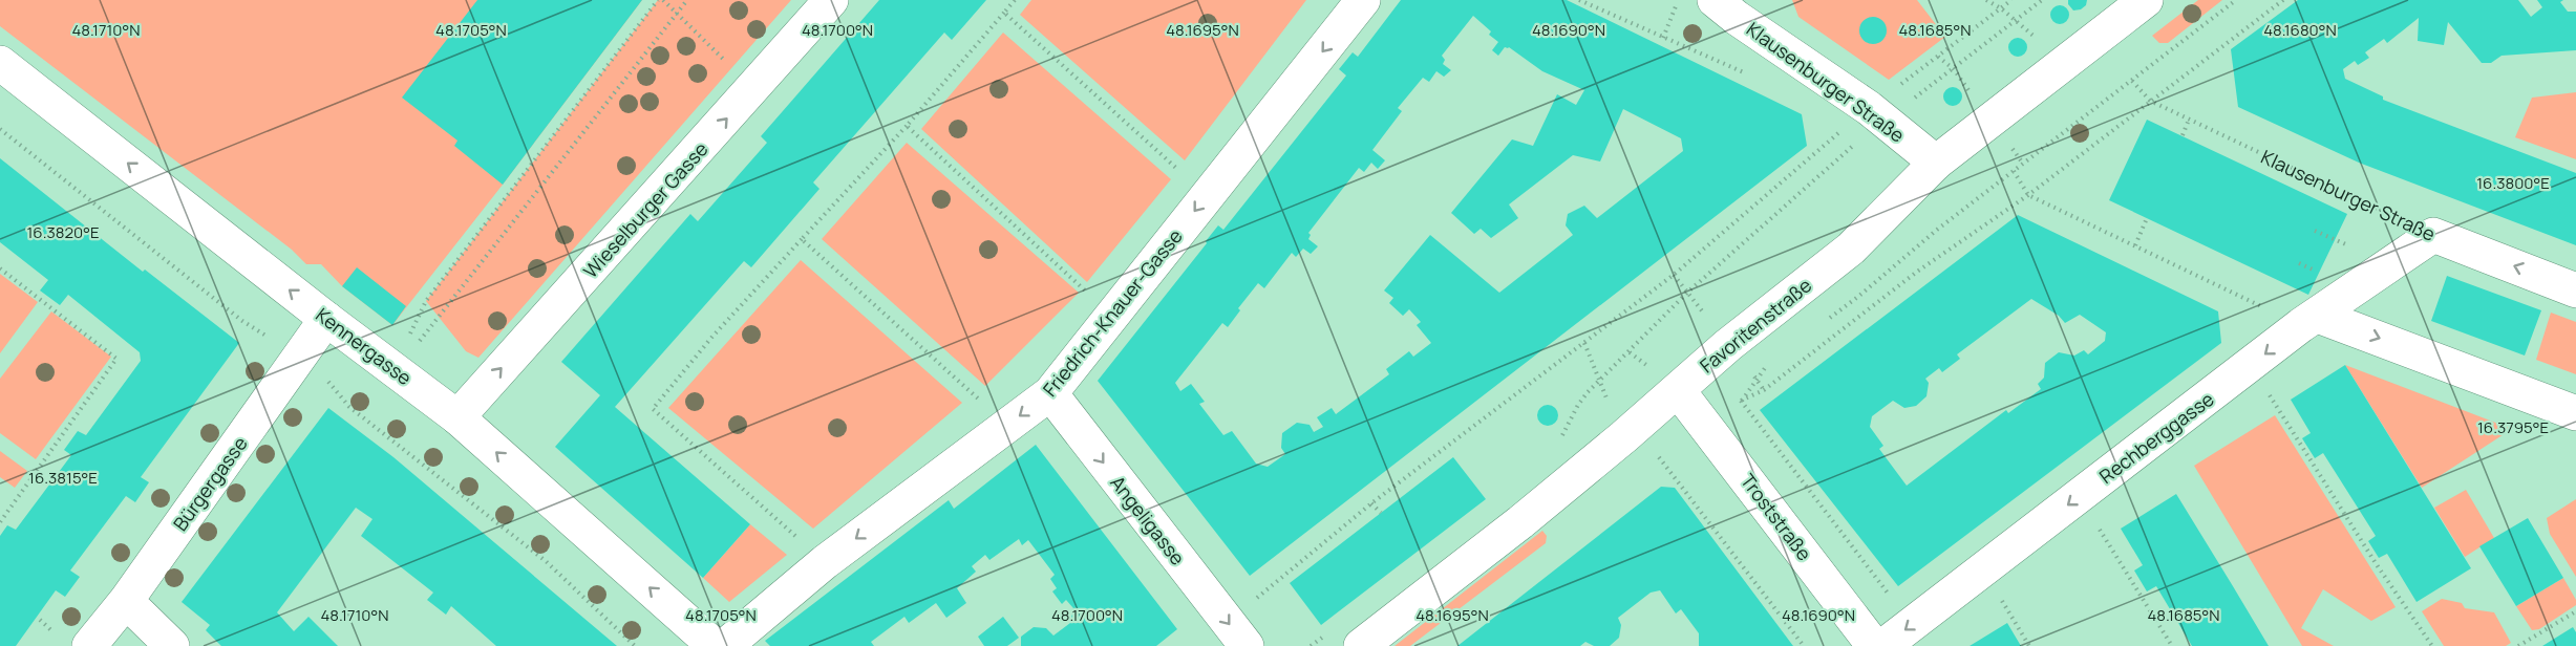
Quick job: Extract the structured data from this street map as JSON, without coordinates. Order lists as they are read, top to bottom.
{
  "streets": {
    "street": [
      "Klausenburger Straße",
      "Wieselburger Gasse",
      "Friedrich-Knauer-Gasse",
      "Favoritenstraße",
      "Kennergasse",
      "Rechberggasse",
      "Bürgergasse",
      "Troststraße",
      "Angeligasse"
    ]
  },
  "crossings": [
    ["Klausenburger Straße", "Favoritenstraße"],
    ["Klausenburger Straße", "Rechberggasse"],
    ["Wieselburger Gasse", "Kennergasse"],
    ["Friedrich-Knauer-Gasse", "Angeligasse"],
    ["Favoritenstraße", "Troststraße"],
    ["Kennergasse", "Bürgergasse"]
  ],
  "one_way": [
    "Wieselburger Gasse",
    "Friedrich-Knauer-Gasse",
    "Kennergasse",
    "Rechberggasse",
    "Angeligasse"
  ],
  "coordinates": [
    "48.1710°N",
    "48.1705°N",
    "48.1700°N",
    "48.1695°N",
    "48.1690°N",
    "48.1685°N",
    "48.1680°N",
    "16.3800°E",
    "16.3820°E",
    "16.3795°E",
    "16.3815°E"
  ]
}
